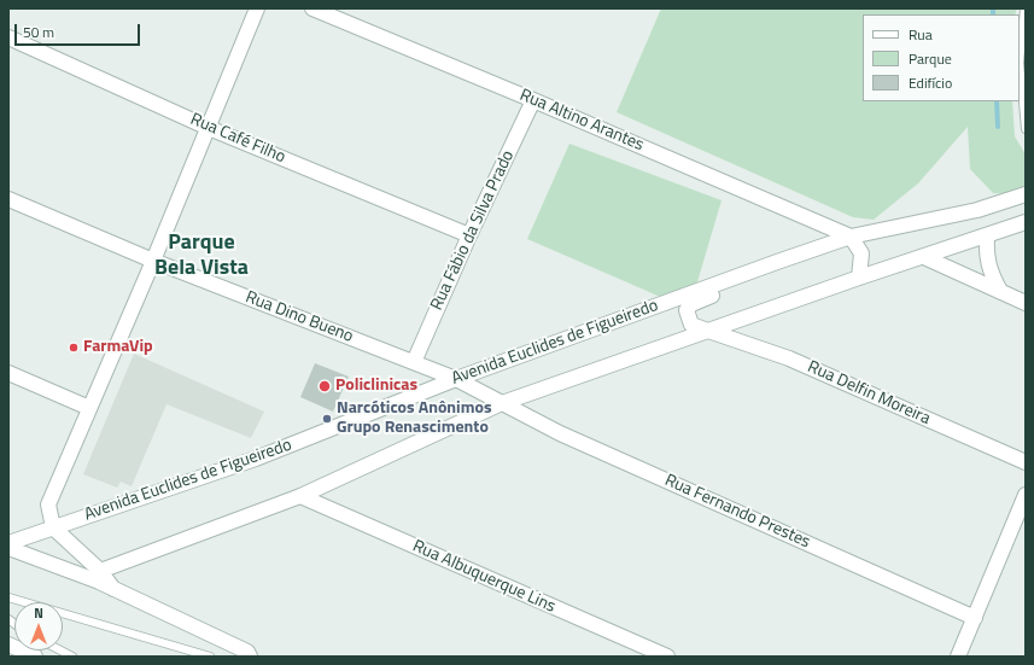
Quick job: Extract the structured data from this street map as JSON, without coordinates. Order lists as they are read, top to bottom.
{
  "streets": {
    "street": [
      "Rua Altino Arantes",
      "Rua Café Filho",
      "Rua Fábio da Silva Prado",
      "Rua Dino Bueno",
      "Avenida Euclides de Figueiredo",
      "Rua Delfin Moreira",
      "Rua Fernando Prestes",
      "Rua Albuquerque Lins"
    ]
  },
  "crossings": [
    ["Rua Altino Arantes", "Rua Fábio da Silva Prado"],
    ["Rua Altino Arantes", "Avenida Euclides de Figueiredo"],
    ["Rua Café Filho", "Rua Fábio da Silva Prado"],
    ["Rua Fábio da Silva Prado", "Rua Dino Bueno"],
    ["Rua Dino Bueno", "Avenida Euclides de Figueiredo"],
    ["Rua Dino Bueno", "Rua Fernando Prestes"],
    ["Avenida Euclides de Figueiredo", "Rua Delfin Moreira"],
    ["Avenida Euclides de Figueiredo", "Rua Fernando Prestes"]
  ],
  "districts": ["Parque Bela Vista"],
  "places": ["FarmaVip", "Policlinicas", "Narcóticos Anônimos Grupo Renascimento"],
  "legend": ["Rua", "Parque", "Edifício"],
  "scale_bar": "50 m",
  "north": "top"
}
